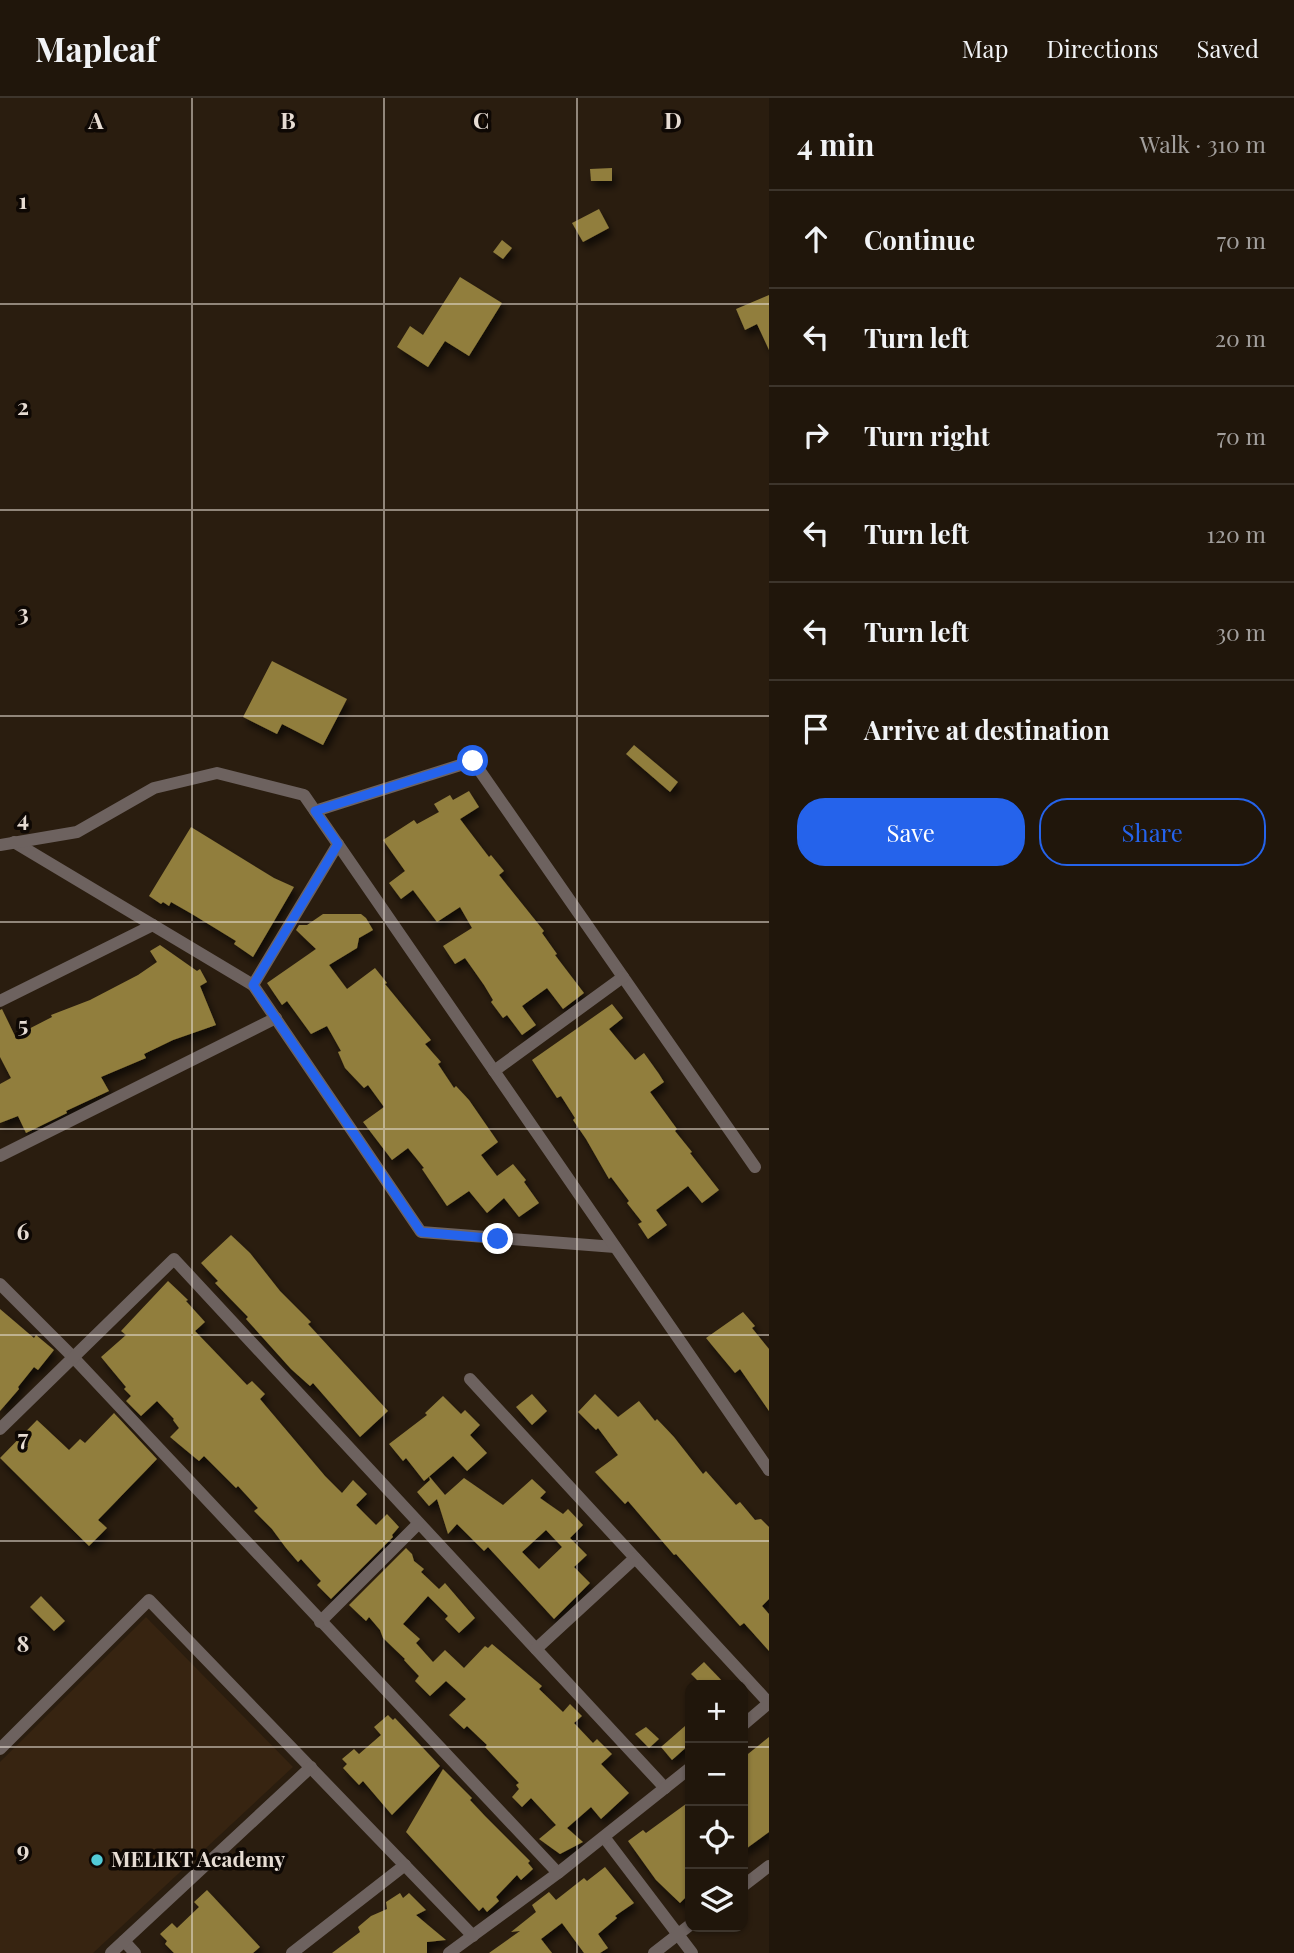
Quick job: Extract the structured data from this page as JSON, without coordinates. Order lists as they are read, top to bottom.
{
  "places": ["MELIKT Academy"],
  "page": {
    "header": "Mapleaf",
    "nav": ["Map", "Directions", "Saved"],
    "heading": ["4 min", "Walk · 310 m"],
    "list": [
      ["Continue", "70 m"],
      ["Turn left", "20 m"],
      ["Turn right", "70 m"],
      ["Turn left", "120 m"],
      ["Turn left", "30 m"],
      "Arrive at destination"
    ],
    "buttons": ["Save", "Share"],
    "map_buttons": ["+", "−"]
  },
  "grid": {
    "columns": [
      "A",
      "B",
      "C",
      "D"
    ],
    "rows": [
      "1",
      "2",
      "3",
      "4",
      "5",
      "6",
      "7",
      "8",
      "9"
    ]
  }
}
